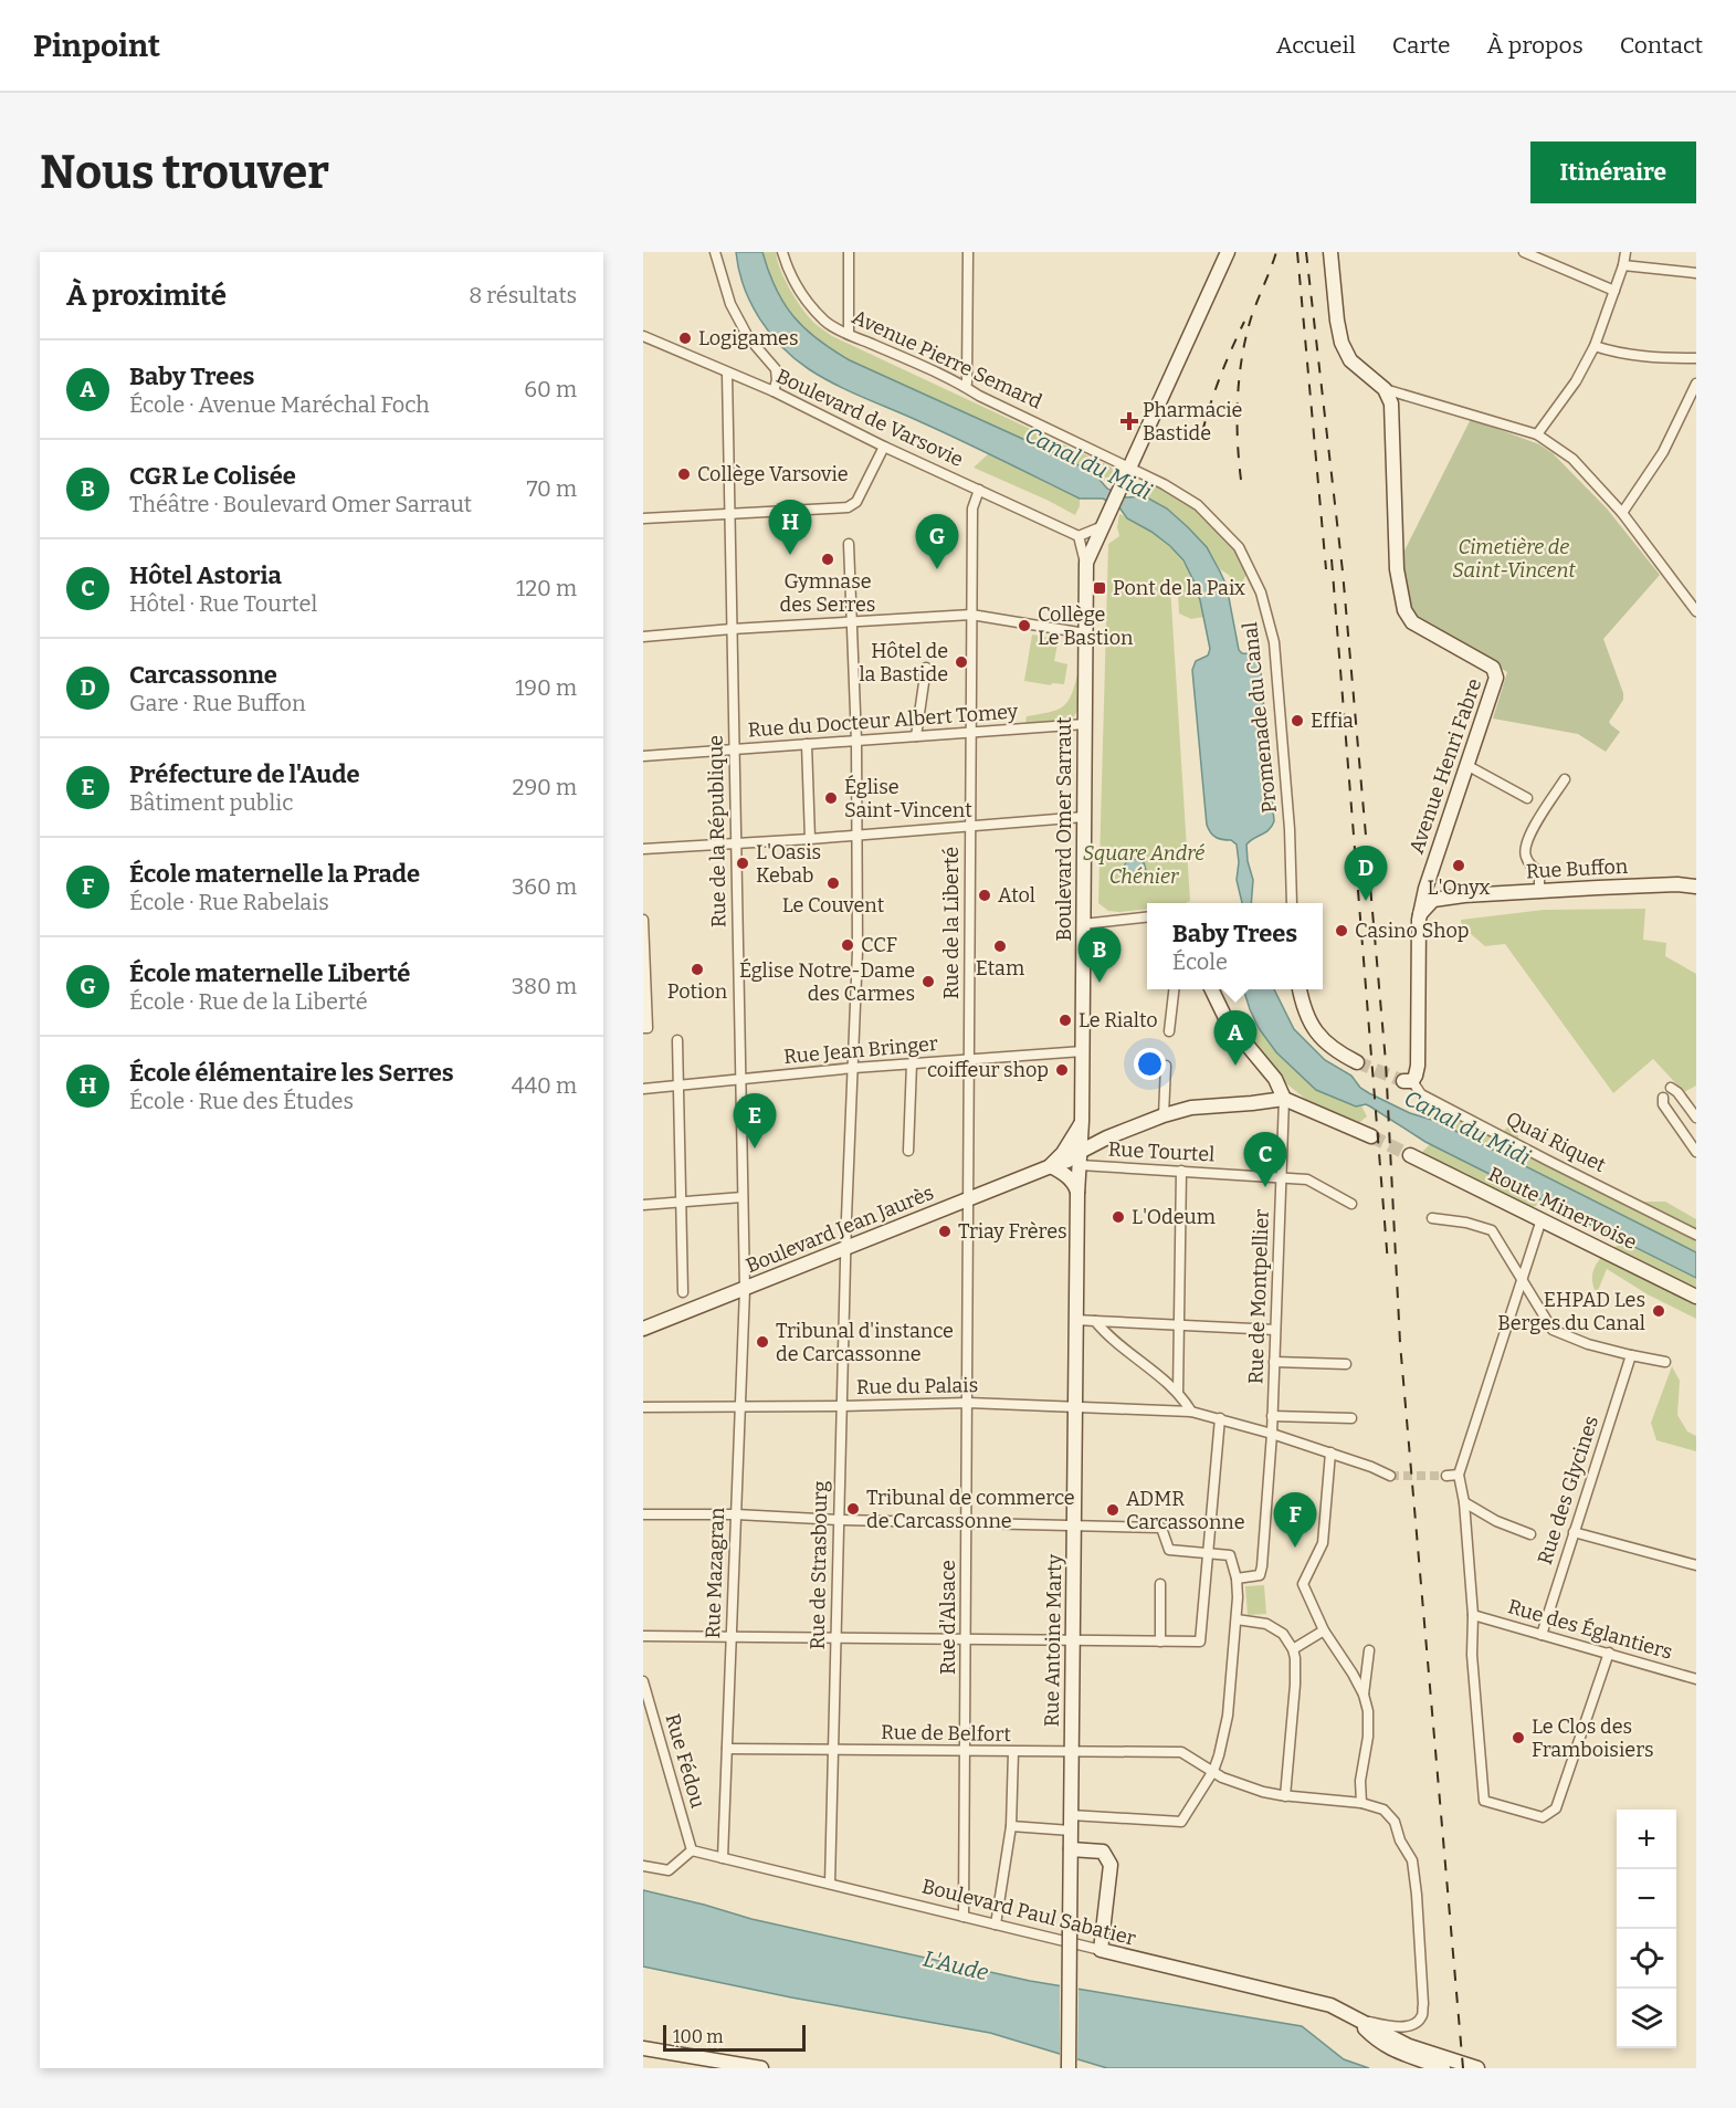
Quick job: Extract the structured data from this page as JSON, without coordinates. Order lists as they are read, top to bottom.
{
  "streets": {
    "street": [
      "Avenue Pierre Semard",
      "Boulevard de Varsovie",
      "Promenade du Canal",
      "Rue du Docteur Albert Tomey",
      "Avenue Henri Fabre",
      "Boulevard Omer Sarraut",
      "Rue de la République",
      "Rue Buffon",
      "Rue de la Liberté",
      "Rue Jean Bringer",
      "Quai Riquet",
      "Rue Tourtel",
      "Route Minervoise",
      "Boulevard Jean Jaurès",
      "Rue de Montpellier",
      "Rue du Palais",
      "Rue des Glycines",
      "Rue de Strasbourg",
      "Rue Mazagran",
      "Rue d'Alsace",
      "Rue des Églantiers",
      "Rue Antoine Marty",
      "Rue de Belfort",
      "Rue Fédou",
      "Boulevard Paul Sabatier"
    ]
  },
  "crossings": [
    ["Avenue Pierre Semard", "Promenade du Canal"],
    ["Avenue Pierre Semard", "Boulevard Omer Sarraut"],
    ["Boulevard de Varsovie", "Rue de la République"],
    ["Boulevard de Varsovie", "Rue de la Liberté"],
    ["Promenade du Canal", "Boulevard Omer Sarraut"],
    ["Rue du Docteur Albert Tomey", "Boulevard Omer Sarraut"],
    ["Rue du Docteur Albert Tomey", "Rue de la République"],
    ["Rue du Docteur Albert Tomey", "Rue de la Liberté"],
    ["Rue du Docteur Albert Tomey", "Rue de Strasbourg"],
    ["Avenue Henri Fabre", "Rue Buffon"],
    ["Boulevard Omer Sarraut", "Rue Jean Bringer"],
    ["Boulevard Omer Sarraut", "Boulevard Jean Jaurès"],
    ["Boulevard Omer Sarraut", "Rue Antoine Marty"],
    ["Rue de la République", "Rue Jean Bringer"],
    ["Rue de la République", "Boulevard Jean Jaurès"],
    ["Rue de la République", "Rue Mazagran"],
    ["Rue de la Liberté", "Rue Jean Bringer"],
    ["Rue de la Liberté", "Boulevard Jean Jaurès"],
    ["Rue de la Liberté", "Rue d'Alsace"],
    ["Rue Jean Bringer", "Rue de Strasbourg"],
    ["Rue Tourtel", "Rue de Montpellier"],
    ["Rue Tourtel", "Rue Antoine Marty"],
    ["Boulevard Jean Jaurès", "Rue de Strasbourg"],
    ["Boulevard Jean Jaurès", "Rue Mazagran"],
    ["Boulevard Jean Jaurès", "Rue d'Alsace"],
    ["Boulevard Jean Jaurès", "Rue Antoine Marty"],
    ["Rue de Montpellier", "Rue du Palais"],
    ["Rue du Palais", "Rue de Strasbourg"],
    ["Rue du Palais", "Rue Mazagran"],
    ["Rue du Palais", "Rue d'Alsace"],
    ["Rue du Palais", "Rue Antoine Marty"],
    ["Rue des Glycines", "Rue des Églantiers"],
    ["Rue de Strasbourg", "Rue de Belfort"],
    ["Rue de Strasbourg", "Boulevard Paul Sabatier"],
    ["Rue Mazagran", "Rue de Belfort"],
    ["Rue Mazagran", "Boulevard Paul Sabatier"],
    ["Rue d'Alsace", "Rue de Belfort"],
    ["Rue d'Alsace", "Boulevard Paul Sabatier"],
    ["Rue Antoine Marty", "Rue de Belfort"],
    ["Rue de Belfort", "Boulevard Paul Sabatier"],
    ["Rue Fédou", "Boulevard Paul Sabatier"]
  ],
  "water": ["Canal du Midi", "L'Aude"],
  "parks": ["Cimetière de Saint-Vincent", "Square André Chénier"],
  "places": {
    "other": [
      "Logigames",
      "Collège Varsovie",
      "Gymnase des Serres",
      "Collège Le Bastion",
      "Hôtel de la Bastide",
      "Effia",
      "Église Saint-Vincent",
      "L'Oasis Kebab",
      "L'Onyx",
      "Le Couvent",
      "Atol",
      "Casino Shop",
      "CCF",
      "Etam",
      "Potion",
      "Église Notre-Dame des Carmes",
      "Le Rialto",
      "coiffeur shop",
      "L'Odeum",
      "Triay Frères",
      "EHPAD Les Berges du Canal",
      "Tribunal d'instance de Carcassonne",
      "Tribunal de commerce de Carcassonne",
      "ADMR Carcassonne",
      "Le Clos des Framboisiers"
    ],
    "health": ["Pharmacie Bastide"],
    "transit": ["Pont de la Paix"]
  },
  "scale_bar": "100 m",
  "page": {
    "header": "Pinpoint",
    "nav": [
      "Accueil",
      "Carte",
      "À propos",
      "Contact"
    ],
    "buttons": "Itinéraire",
    "title": "Nous trouver",
    "heading": ["À proximité", "8 résultats"],
    "list": [
      {
        "mark": "A",
        "name": "Baby Trees",
        "note": "École · Avenue Maréchal Foch",
        "value": "60 m"
      },
      {
        "mark": "B",
        "name": "CGR Le Colisée",
        "note": "Théâtre · Boulevard Omer Sarraut",
        "value": "70 m"
      },
      {
        "mark": "C",
        "name": "Hôtel Astoria",
        "note": "Hôtel · Rue Tourtel",
        "value": "120 m"
      },
      {
        "mark": "D",
        "name": "Carcassonne",
        "note": "Gare · Rue Buffon",
        "value": "190 m"
      },
      {
        "mark": "E",
        "name": "Préfecture de l'Aude",
        "note": "Bâtiment public",
        "value": "290 m"
      },
      {
        "mark": "F",
        "name": "École maternelle la Prade",
        "note": "École · Rue Rabelais",
        "value": "360 m"
      },
      {
        "mark": "G",
        "name": "École maternelle Liberté",
        "note": "École · Rue de la Liberté",
        "value": "380 m"
      },
      {
        "mark": "H",
        "name": "École élémentaire les Serres",
        "note": "École · Rue des Études",
        "value": "440 m"
      }
    ],
    "pins": [
      "H",
      "G",
      "D",
      "B",
      "A",
      "E",
      "C",
      "F"
    ],
    "popup": ["Baby Trees", "École"],
    "map_buttons": ["+", "−"],
    "scale": "100 m"
  }
}
